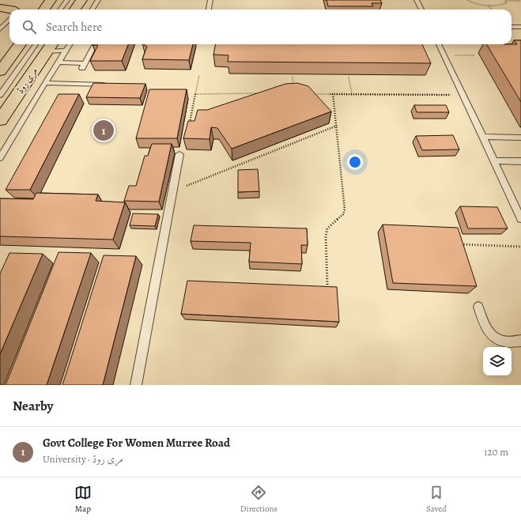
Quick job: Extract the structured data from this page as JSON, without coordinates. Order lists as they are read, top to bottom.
{
  "streets": {
    "main road": ["مری روڈ"]
  },
  "page": {
    "search": "Search here",
    "pins": "1",
    "heading": "Nearby",
    "list": [
      {
        "mark": "1",
        "name": "Govt College For Women Murree Road",
        "note": "University · مری روڈ",
        "value": "120 m"
      }
    ],
    "nav": ["Map", "Directions", "Saved"]
  }
}
